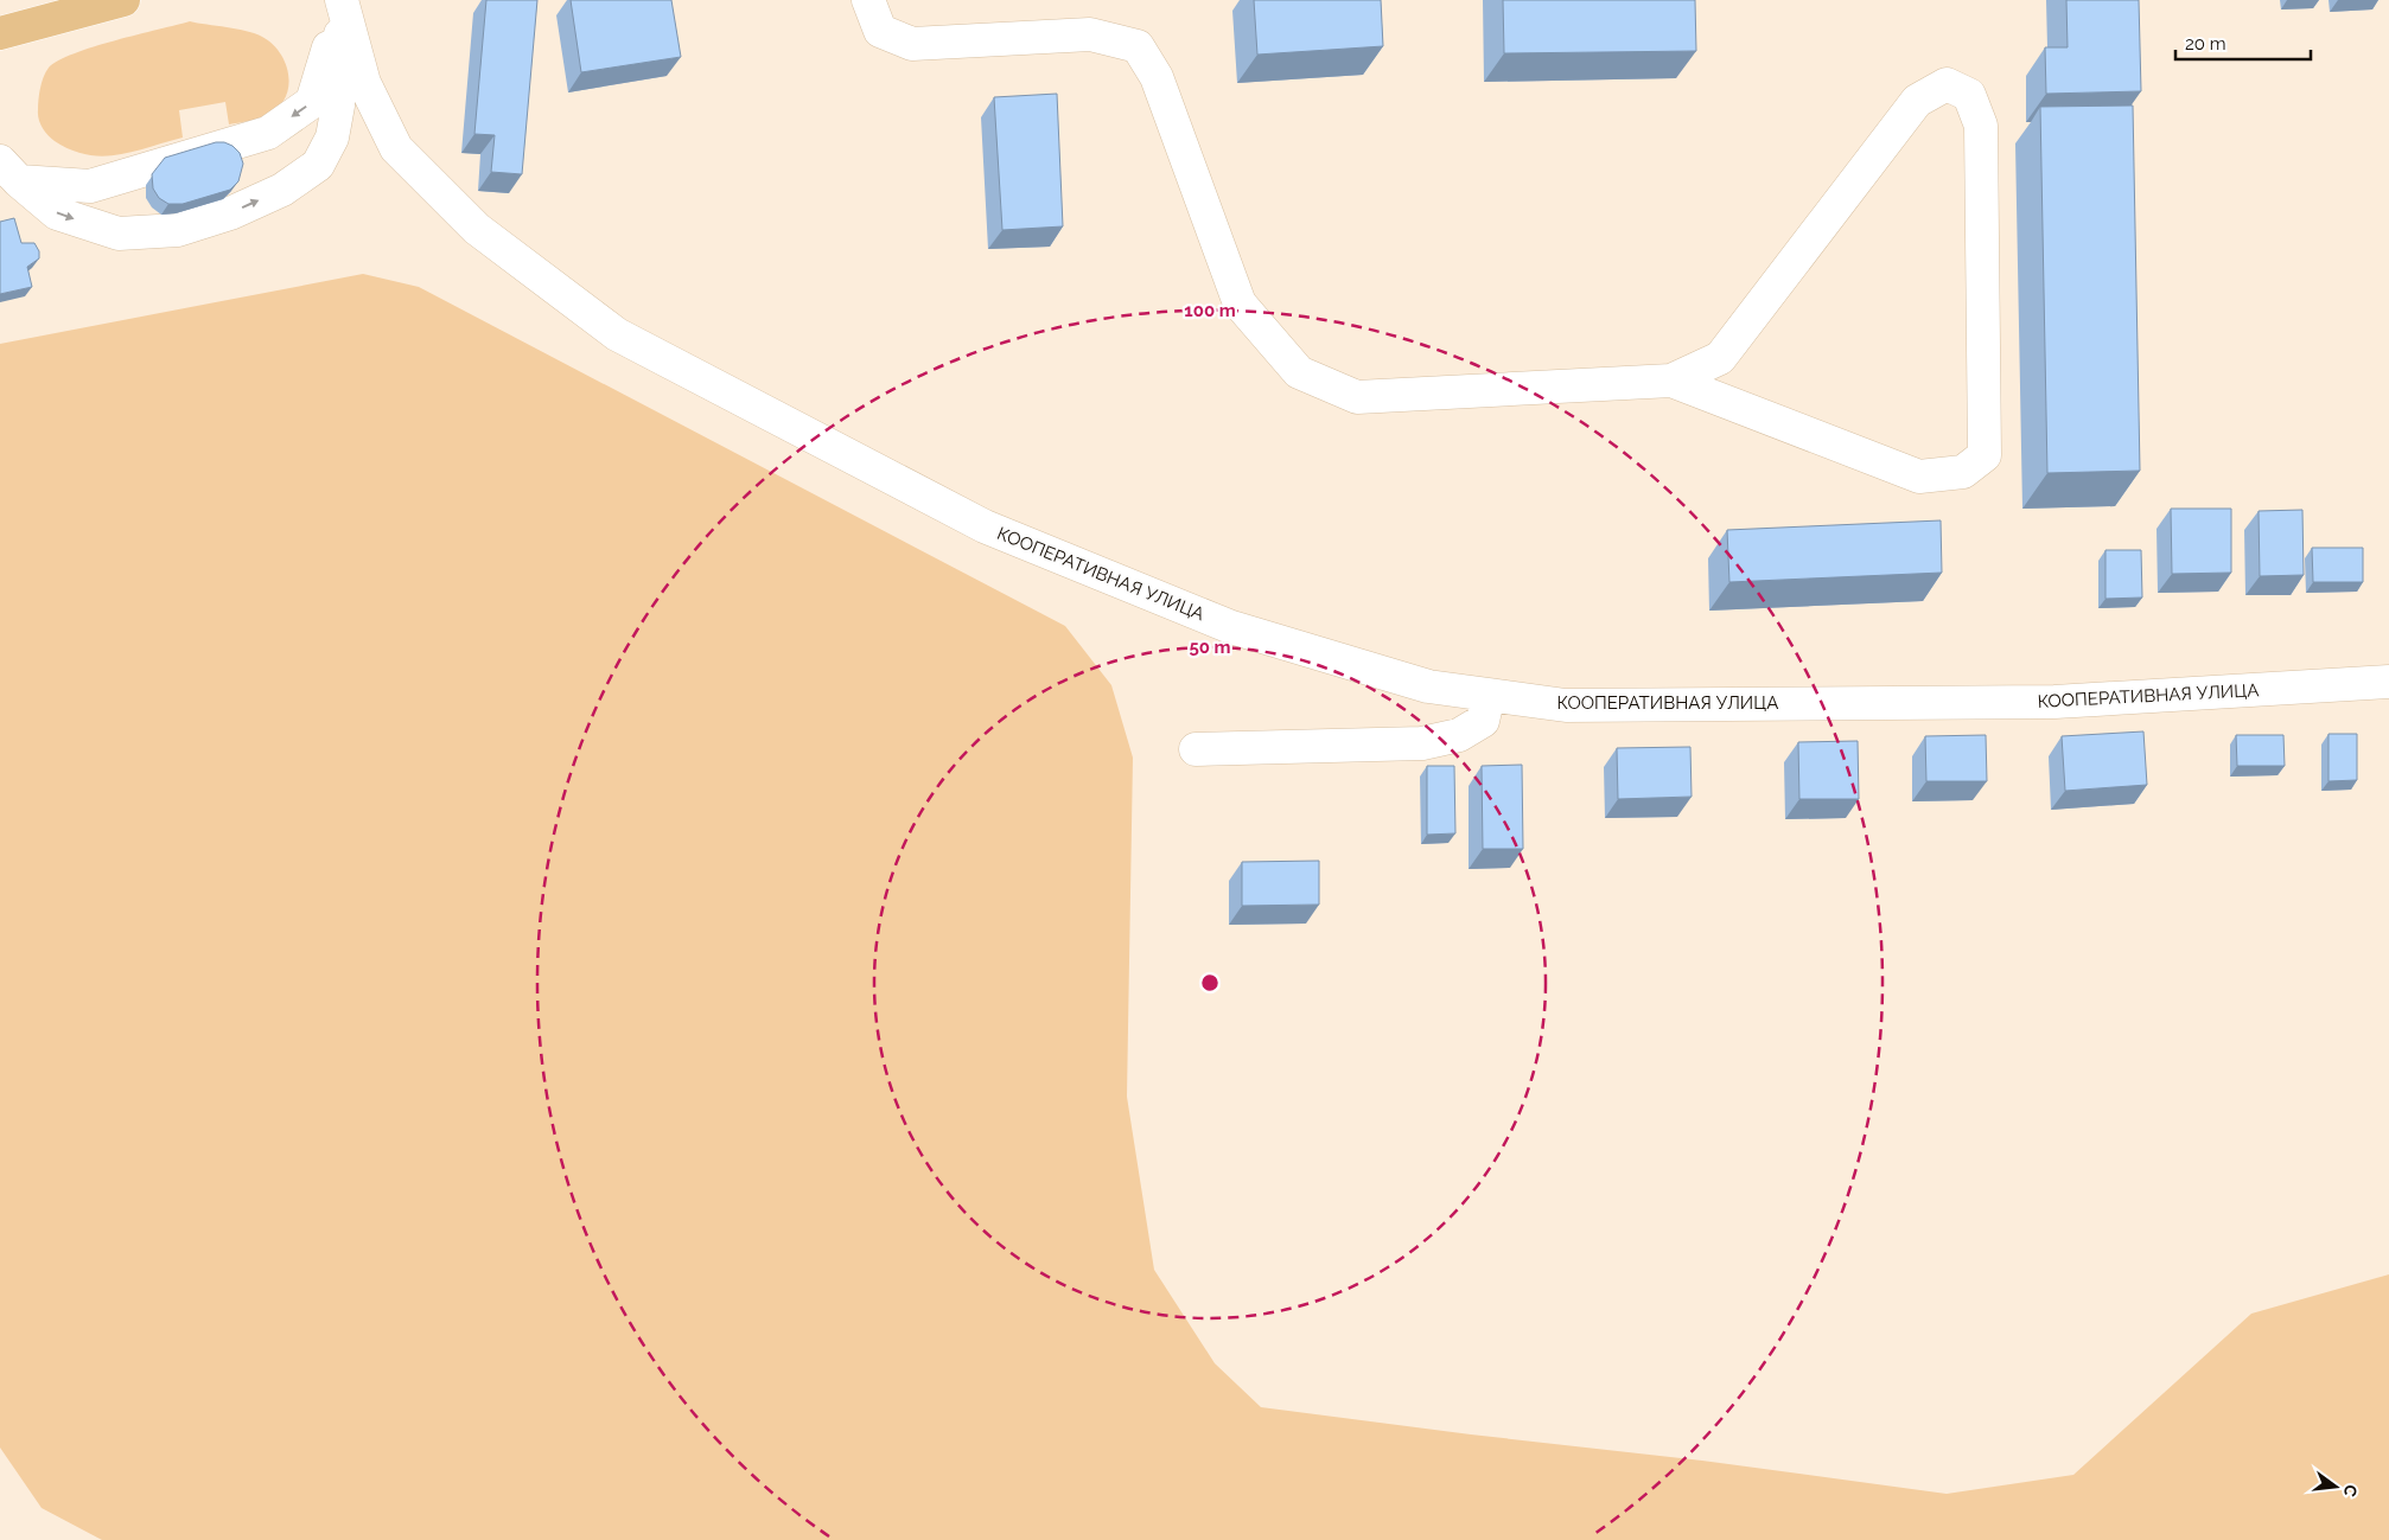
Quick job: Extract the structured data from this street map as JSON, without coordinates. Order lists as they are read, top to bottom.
{
  "streets": {
    "street": ["КООПЕРАТИВНАЯ УЛИЦА"]
  },
  "scale_bar": "20 m",
  "north": "right",
  "rings": ["100 m", "50 m"]
}
